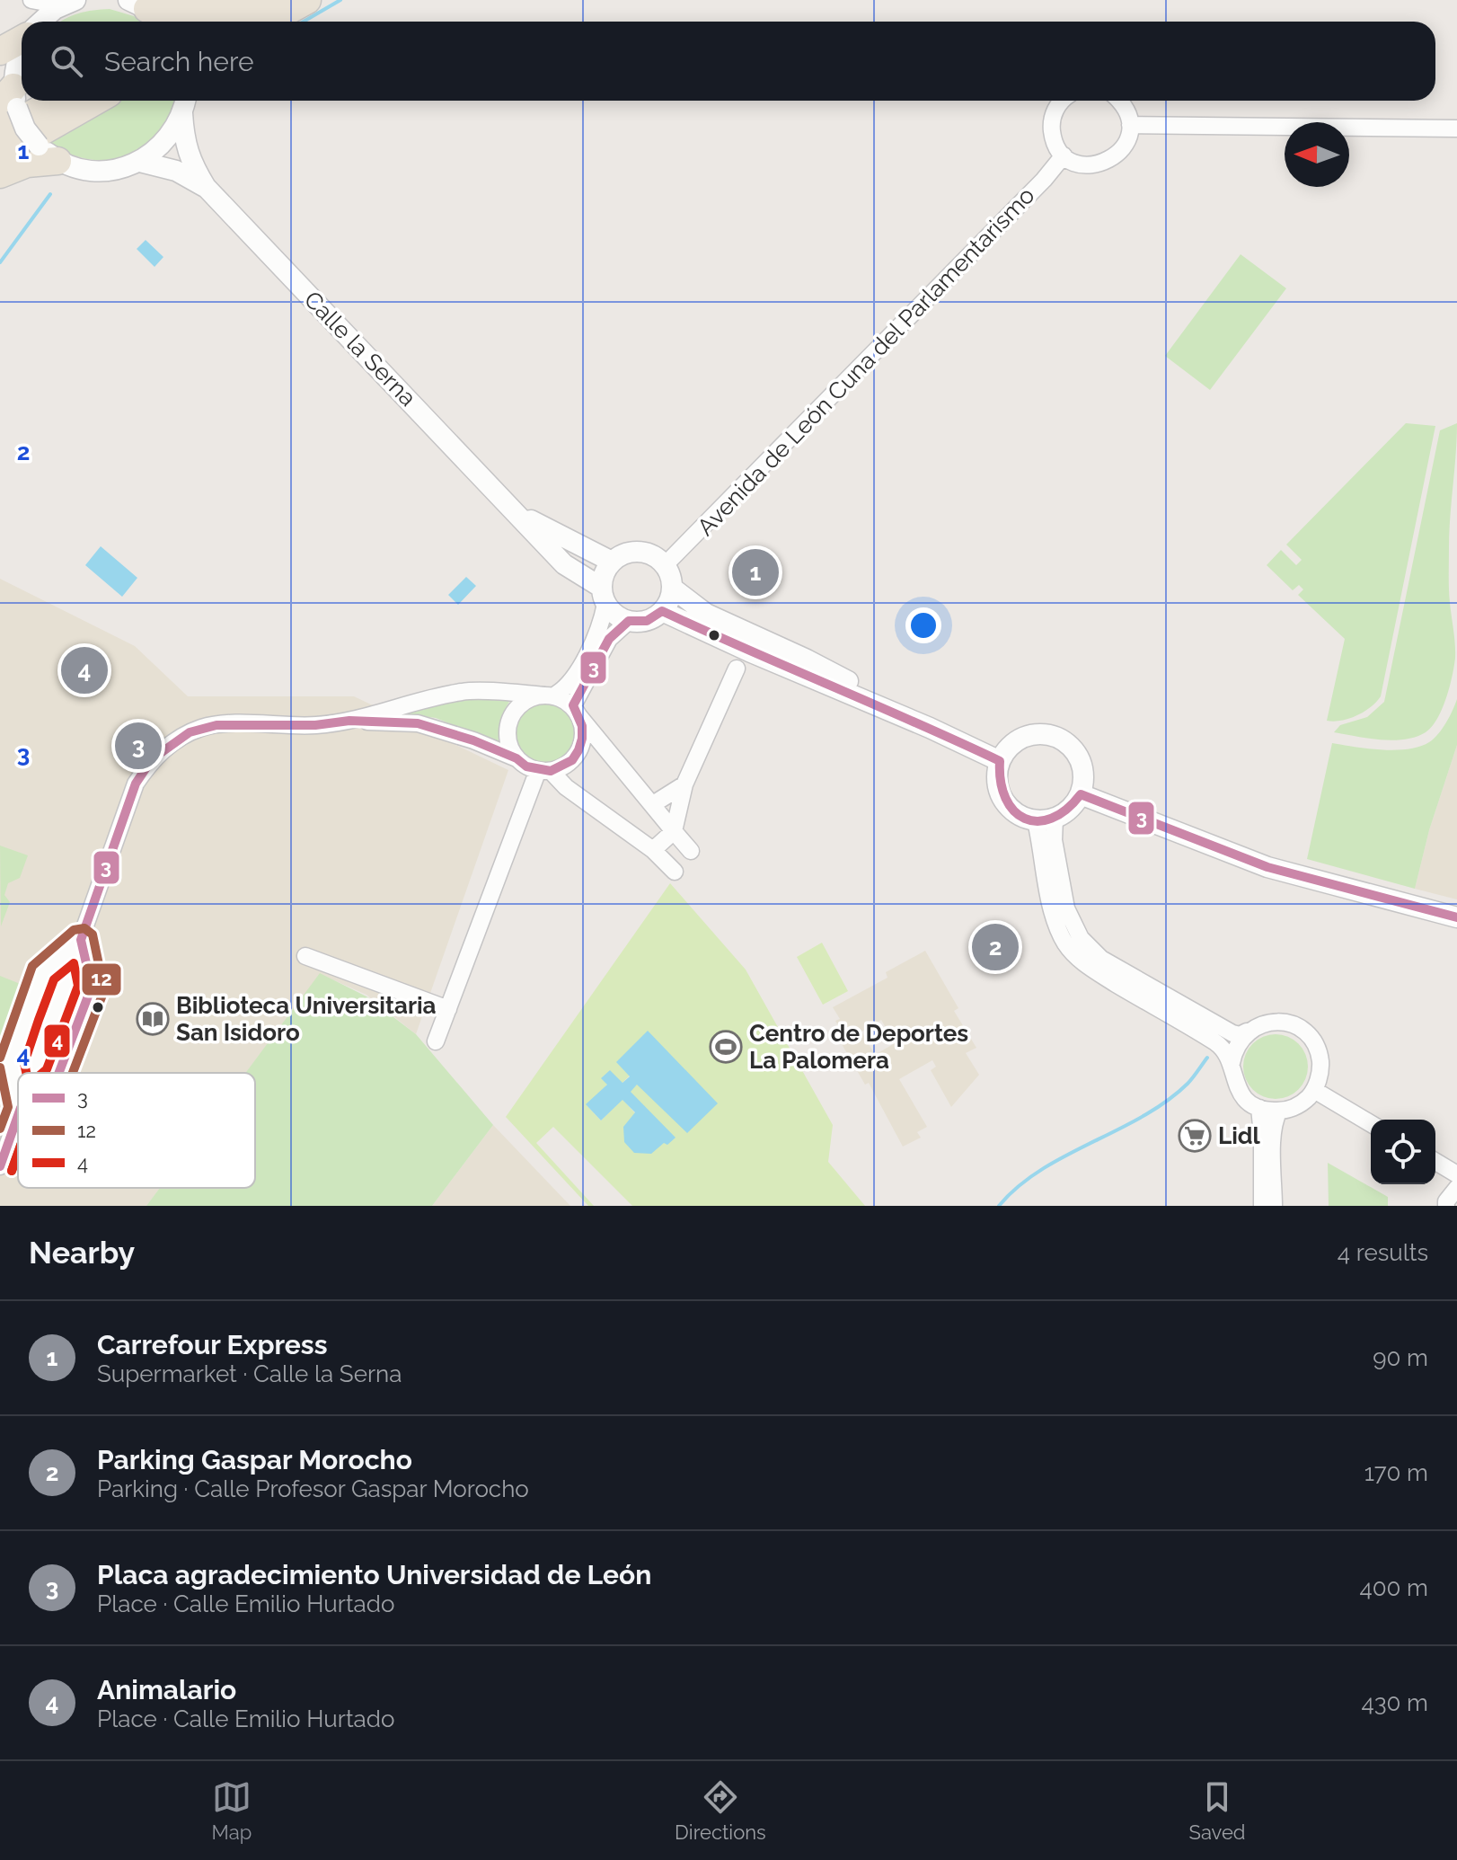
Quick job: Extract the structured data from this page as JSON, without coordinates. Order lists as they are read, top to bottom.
{
  "streets": {
    "street": ["Calle la Serna", "Avenida de León Cuna del Parlamentarismo"]
  },
  "crossings": [
    ["Calle la Serna", "Avenida de León Cuna del Parlamentarismo"]
  ],
  "places": {
    "library": ["Biblioteca Universitaria San Isidoro"],
    "sports": ["Centro de Deportes La Palomera"],
    "supermarket": ["Lidl"]
  },
  "lines": ["transit line 3", "transit line 12", "transit line 4"],
  "legend": ["3", "12", "4"],
  "north": "left",
  "page": {
    "search": "Search here",
    "pins": [
      "1",
      "4",
      "3",
      "2"
    ],
    "heading": ["Nearby", "4 results"],
    "list": [
      {
        "mark": "1",
        "name": "Carrefour Express",
        "note": "Supermarket · Calle la Serna",
        "value": "90 m"
      },
      {
        "mark": "2",
        "name": "Parking Gaspar Morocho",
        "note": "Parking · Calle Profesor Gaspar Morocho",
        "value": "170 m"
      },
      {
        "mark": "3",
        "name": "Placa agradecimiento Universidad de León",
        "note": "Place · Calle Emilio Hurtado",
        "value": "400 m"
      },
      {
        "mark": "4",
        "name": "Animalario",
        "note": "Place · Calle Emilio Hurtado",
        "value": "430 m"
      }
    ],
    "nav": ["Map", "Directions", "Saved"]
  },
  "grid": {
    "rows": [
      "1",
      "2",
      "3",
      "4"
    ]
  }
}
